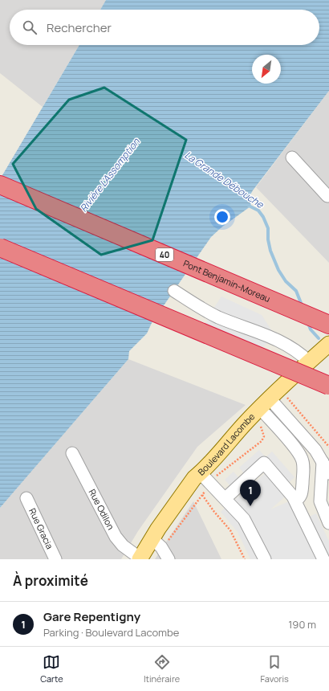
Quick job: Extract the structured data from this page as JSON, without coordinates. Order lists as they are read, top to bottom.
{
  "streets": {
    "highway": ["40", "Pont Benjamin-Moreau"],
    "main road": ["Boulevard Lacombe"],
    "street": ["Rue Odilon", "Rue Gracia"]
  },
  "crossings": [
    ["Boulevard Lacombe", "Rue Odilon"]
  ],
  "water": ["Rivière L'Assomption", "La Grande Débouche"],
  "north": "bottom left",
  "page": {
    "search": "Rechercher",
    "pins": "1",
    "heading": "À proximité",
    "list": [
      {
        "mark": "1",
        "name": "Gare Repentigny",
        "note": "Parking · Boulevard Lacombe",
        "value": "190 m"
      }
    ],
    "nav": ["Carte", "Itinéraire", "Favoris"]
  }
}
